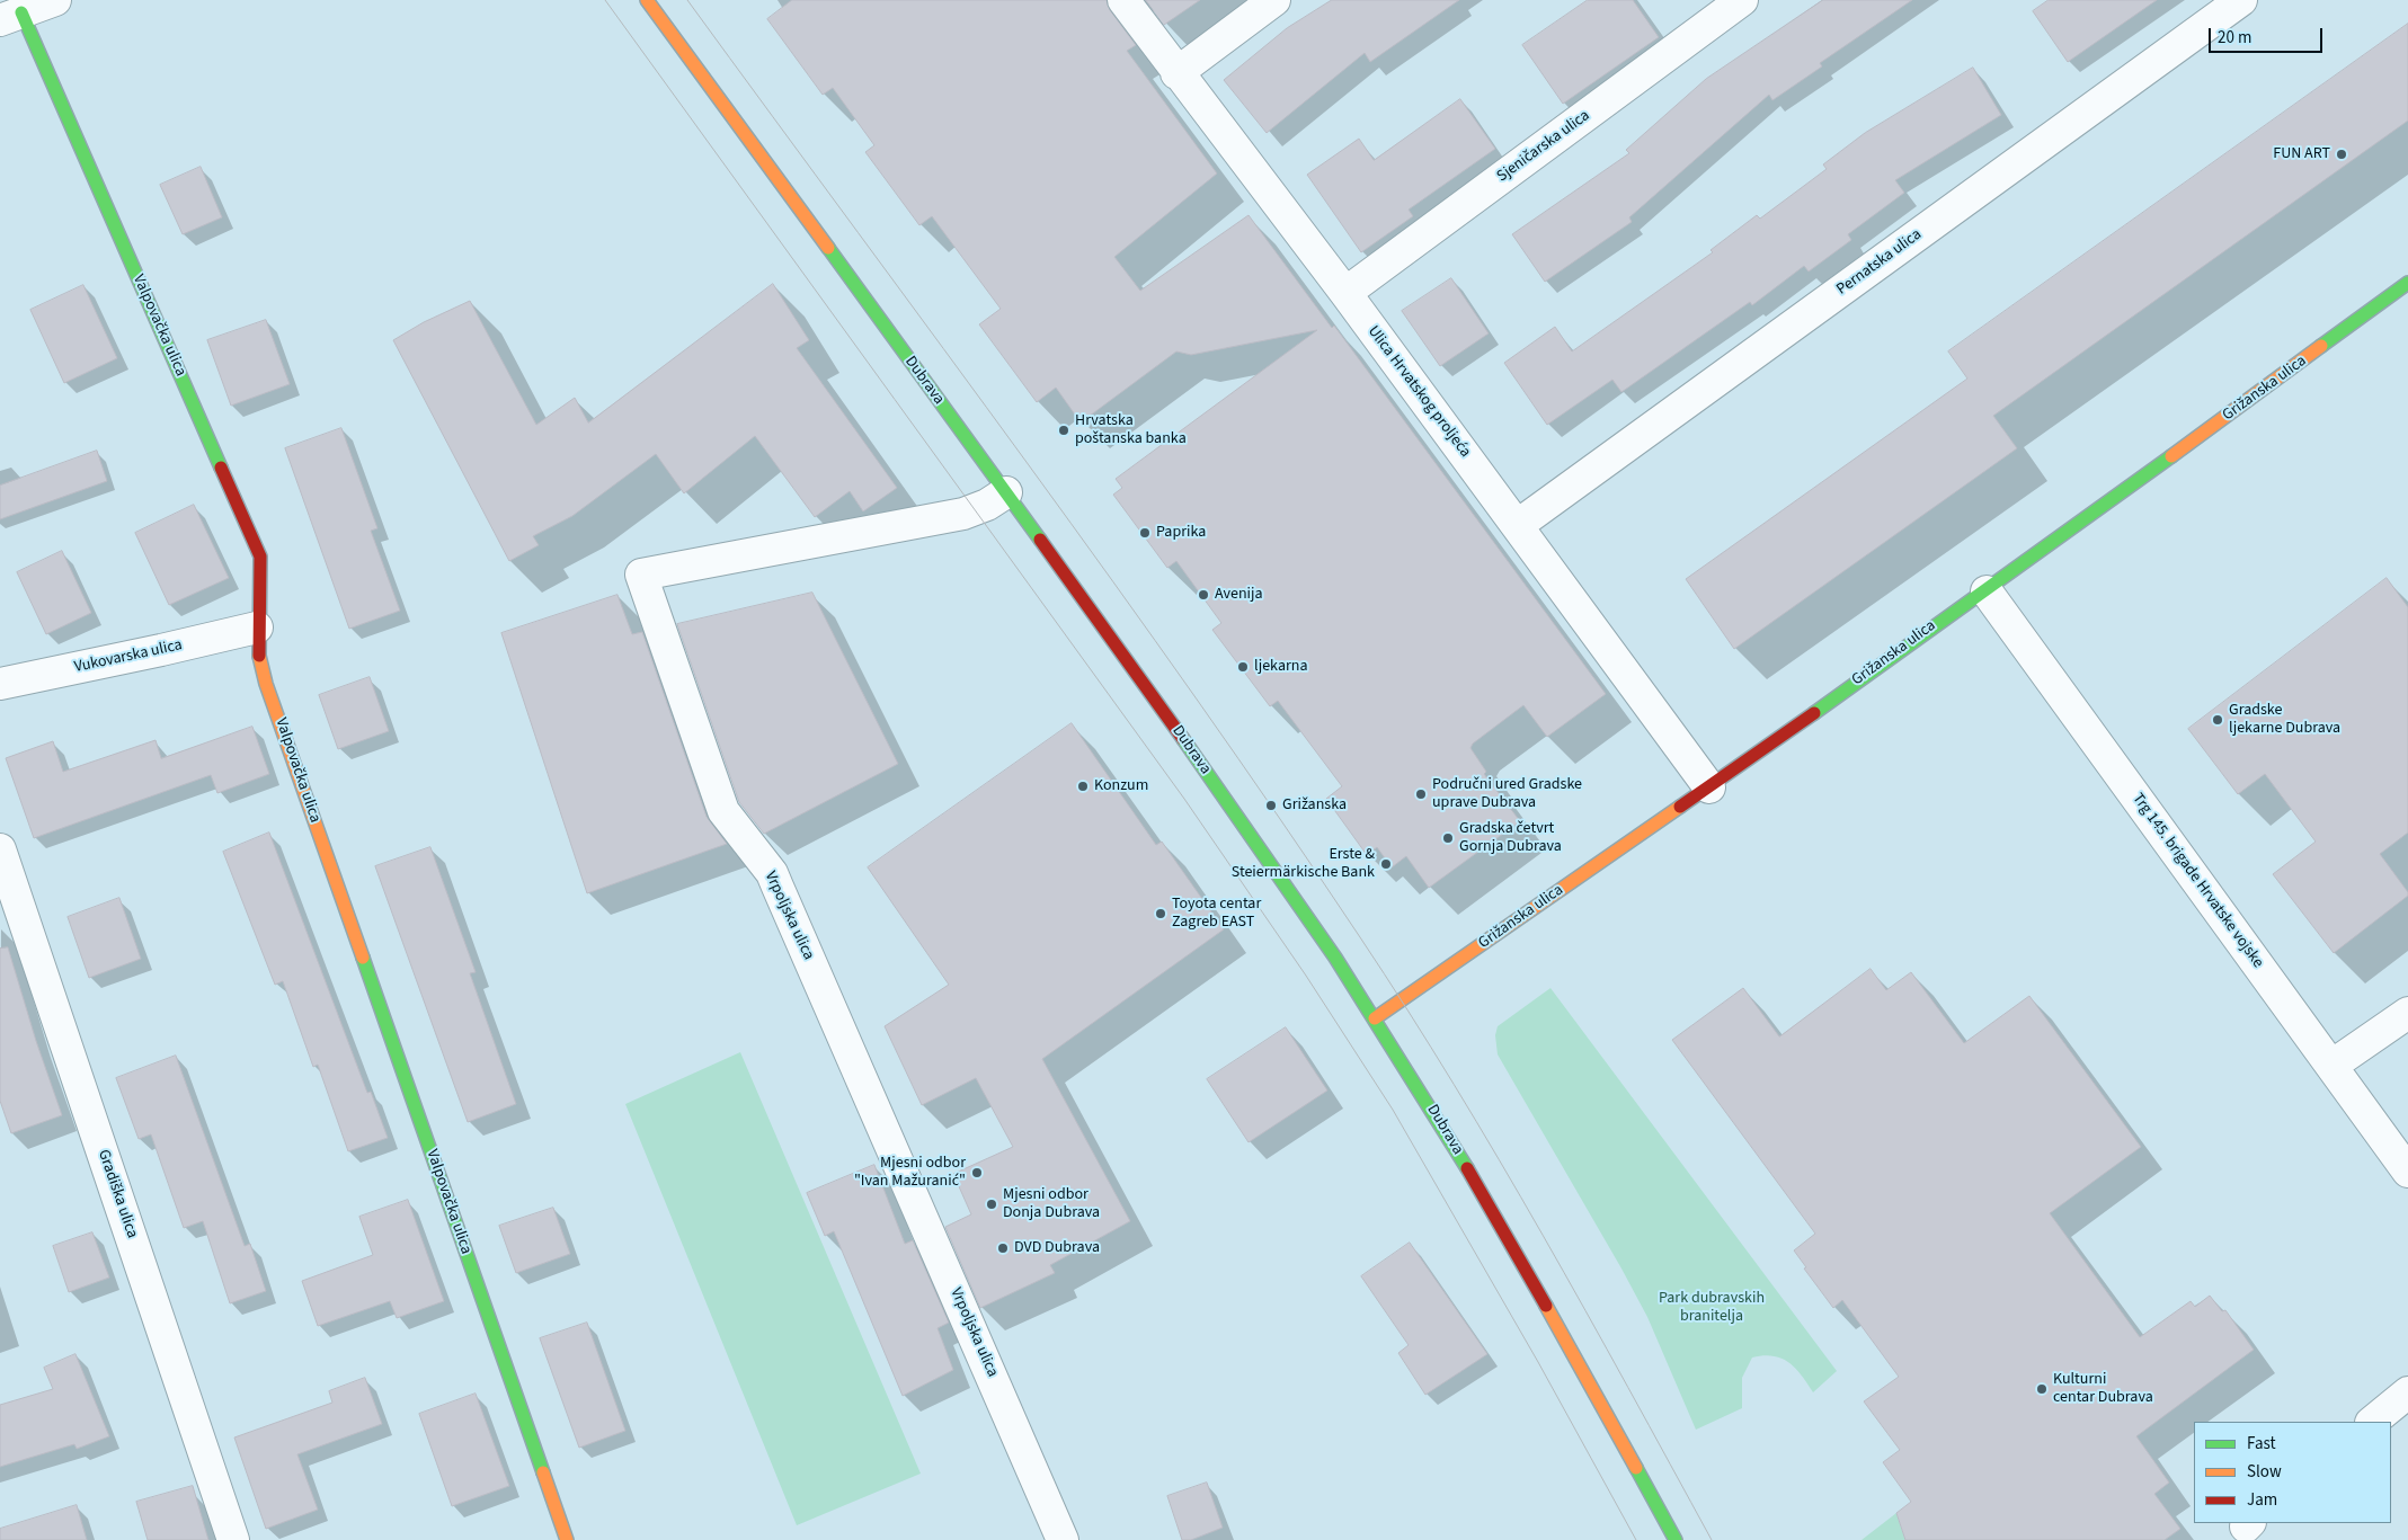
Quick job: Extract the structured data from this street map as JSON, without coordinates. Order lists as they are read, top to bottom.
{
  "streets": {
    "street": [
      "Sjeničarska ulica",
      "Pernatska ulica",
      "Valpovačka ulica",
      "Dubrava",
      "Grižanska ulica",
      "Ulica Hrvatskog proljeća",
      "Vukovarska ulica",
      "Trg 145. brigade Hrvatske vojske",
      "Vrpoljska ulica",
      "Gradiška ulica"
    ]
  },
  "crossings": [
    ["Sjeničarska ulica", "Ulica Hrvatskog proljeća"],
    ["Pernatska ulica", "Ulica Hrvatskog proljeća"],
    ["Valpovačka ulica", "Vukovarska ulica"],
    ["Dubrava", "Grižanska ulica"],
    ["Dubrava", "Vrpoljska ulica"],
    ["Grižanska ulica", "Ulica Hrvatskog proljeća"],
    ["Grižanska ulica", "Trg 145. brigade Hrvatske vojske"]
  ],
  "parks": ["Park dubravskih branitelja"],
  "places": [
    "FUN ART",
    "Hrvatska poštanska banka",
    "Paprika",
    "Avenija",
    "ljekarna",
    "Gradske ljekarne Dubrava",
    "Konzum",
    "Područni ured Gradske uprave Dubrava",
    "Grižanska",
    "Gradska četvrt Gornja Dubrava",
    "Erste & Steiermärkische Bank",
    "Toyota centar Zagreb EAST",
    "Mjesni odbor \"Ivan Mažuranić\"",
    "Mjesni odbor Donja Dubrava",
    "DVD Dubrava",
    "Kulturni centar Dubrava"
  ],
  "legend": ["Fast", "Slow", "Jam"],
  "scale_bar": "20 m"
}
